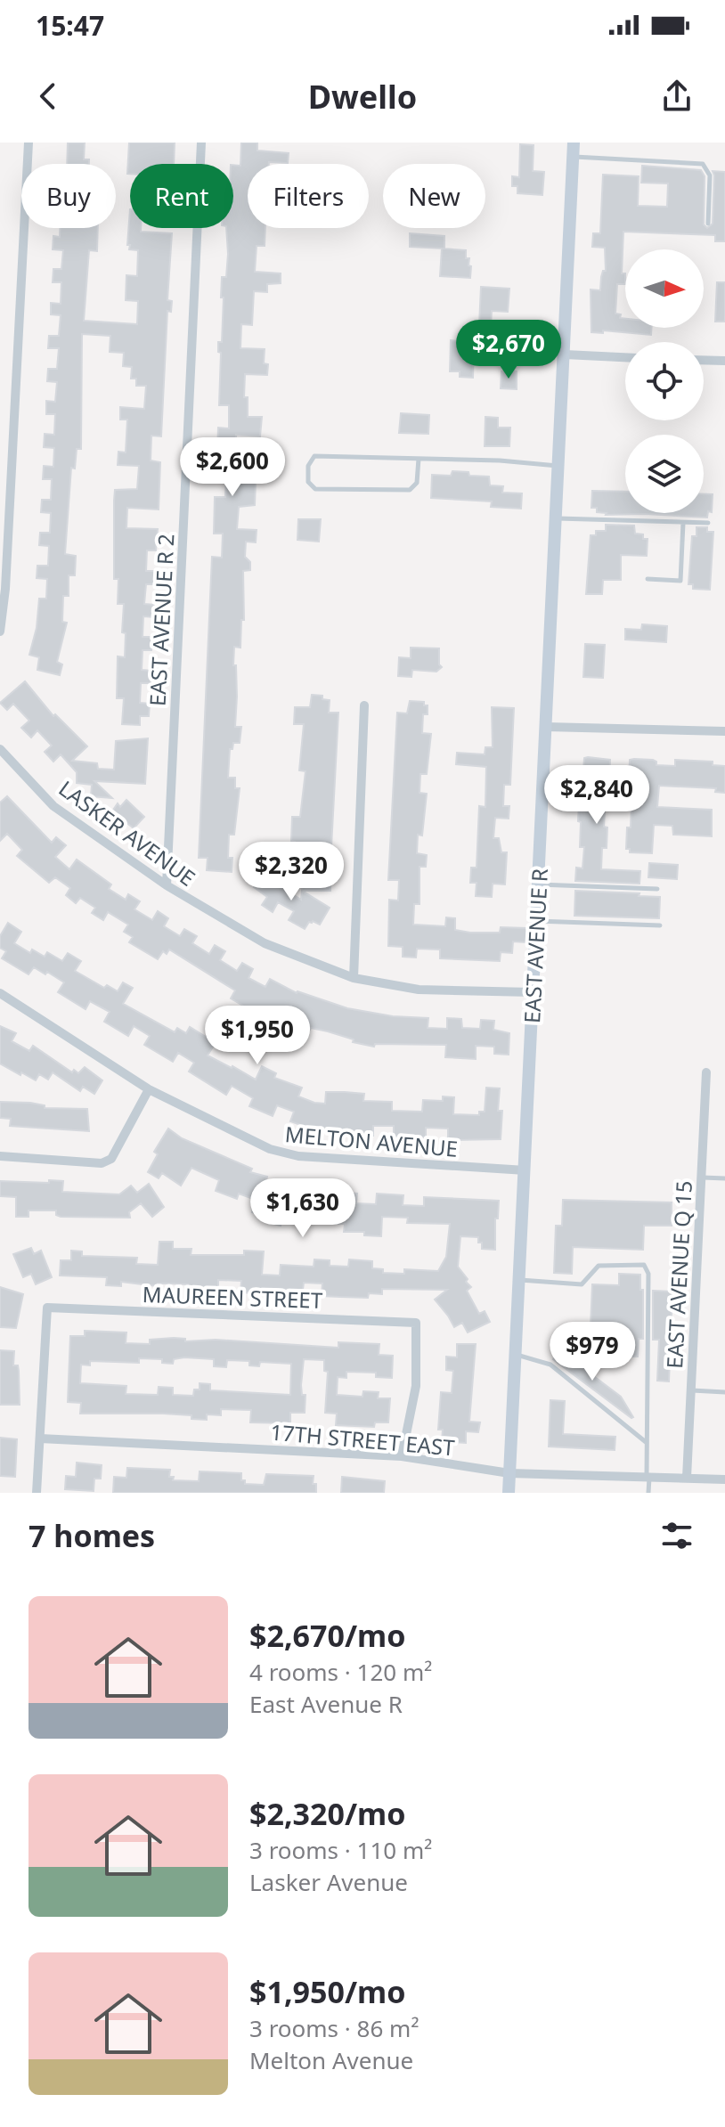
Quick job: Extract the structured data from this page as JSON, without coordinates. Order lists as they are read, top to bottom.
{
  "streets": {
    "main road": ["EAST AVENUE R"],
    "street": [
      "EAST AVENUE R 2",
      "LASKER AVENUE",
      "MELTON AVENUE",
      "EAST AVENUE Q 15",
      "MAUREEN STREET",
      "17TH STREET EAST"
    ]
  },
  "crossings": [
    ["EAST AVENUE R 2", "LASKER AVENUE"],
    ["LASKER AVENUE", "EAST AVENUE R"],
    ["EAST AVENUE R", "MELTON AVENUE"],
    ["EAST AVENUE R", "17TH STREET EAST"],
    ["EAST AVENUE Q 15", "17TH STREET EAST"],
    ["MAUREEN STREET", "17TH STREET EAST"]
  ],
  "north": "right",
  "page": {
    "status": "15:47",
    "header": "Dwello",
    "chip": [
      "Buy",
      "Rent",
      "Filters",
      "New"
    ],
    "price": [
      "$2,670",
      "$2,600",
      "$2,840",
      "$2,320",
      "$1,950",
      "$1,630",
      "$979"
    ],
    "heading": "7 homes",
    "list": [
      {
        "name": "$2,670/mo",
        "note": "4 rooms · 120 m² · East Avenue R"
      },
      {
        "name": "$2,320/mo",
        "note": "3 rooms · 110 m² · Lasker Avenue"
      },
      {
        "name": "$1,950/mo",
        "note": "3 rooms · 86 m² · Melton Avenue"
      }
    ]
  }
}
